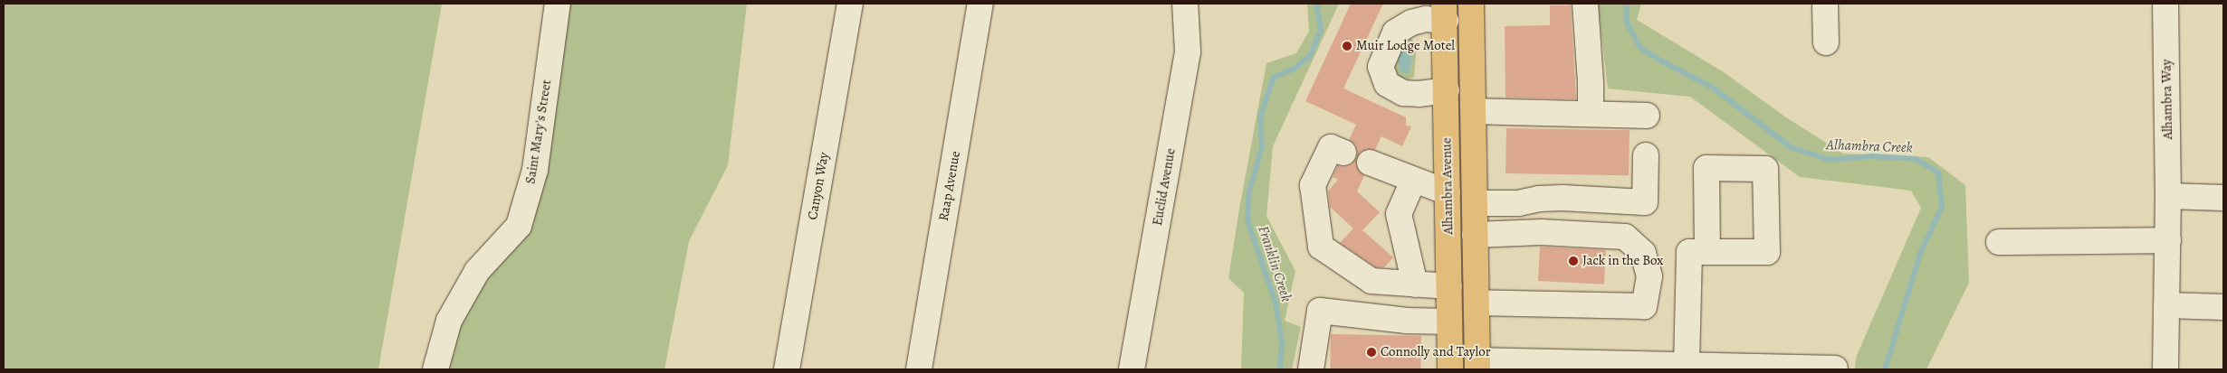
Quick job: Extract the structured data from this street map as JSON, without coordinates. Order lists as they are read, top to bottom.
{
  "streets": {
    "main road": ["Alhambra Avenue"],
    "street": [
      "Alhambra Way",
      "Saint Mary's Street",
      "Canyon Way",
      "Raap Avenue",
      "Euclid Avenue"
    ]
  },
  "water": ["Alhambra Creek", "Franklin Creek"],
  "places": ["Muir Lodge Motel", "Jack in the Box", "Connolly and Taylor"]
}
